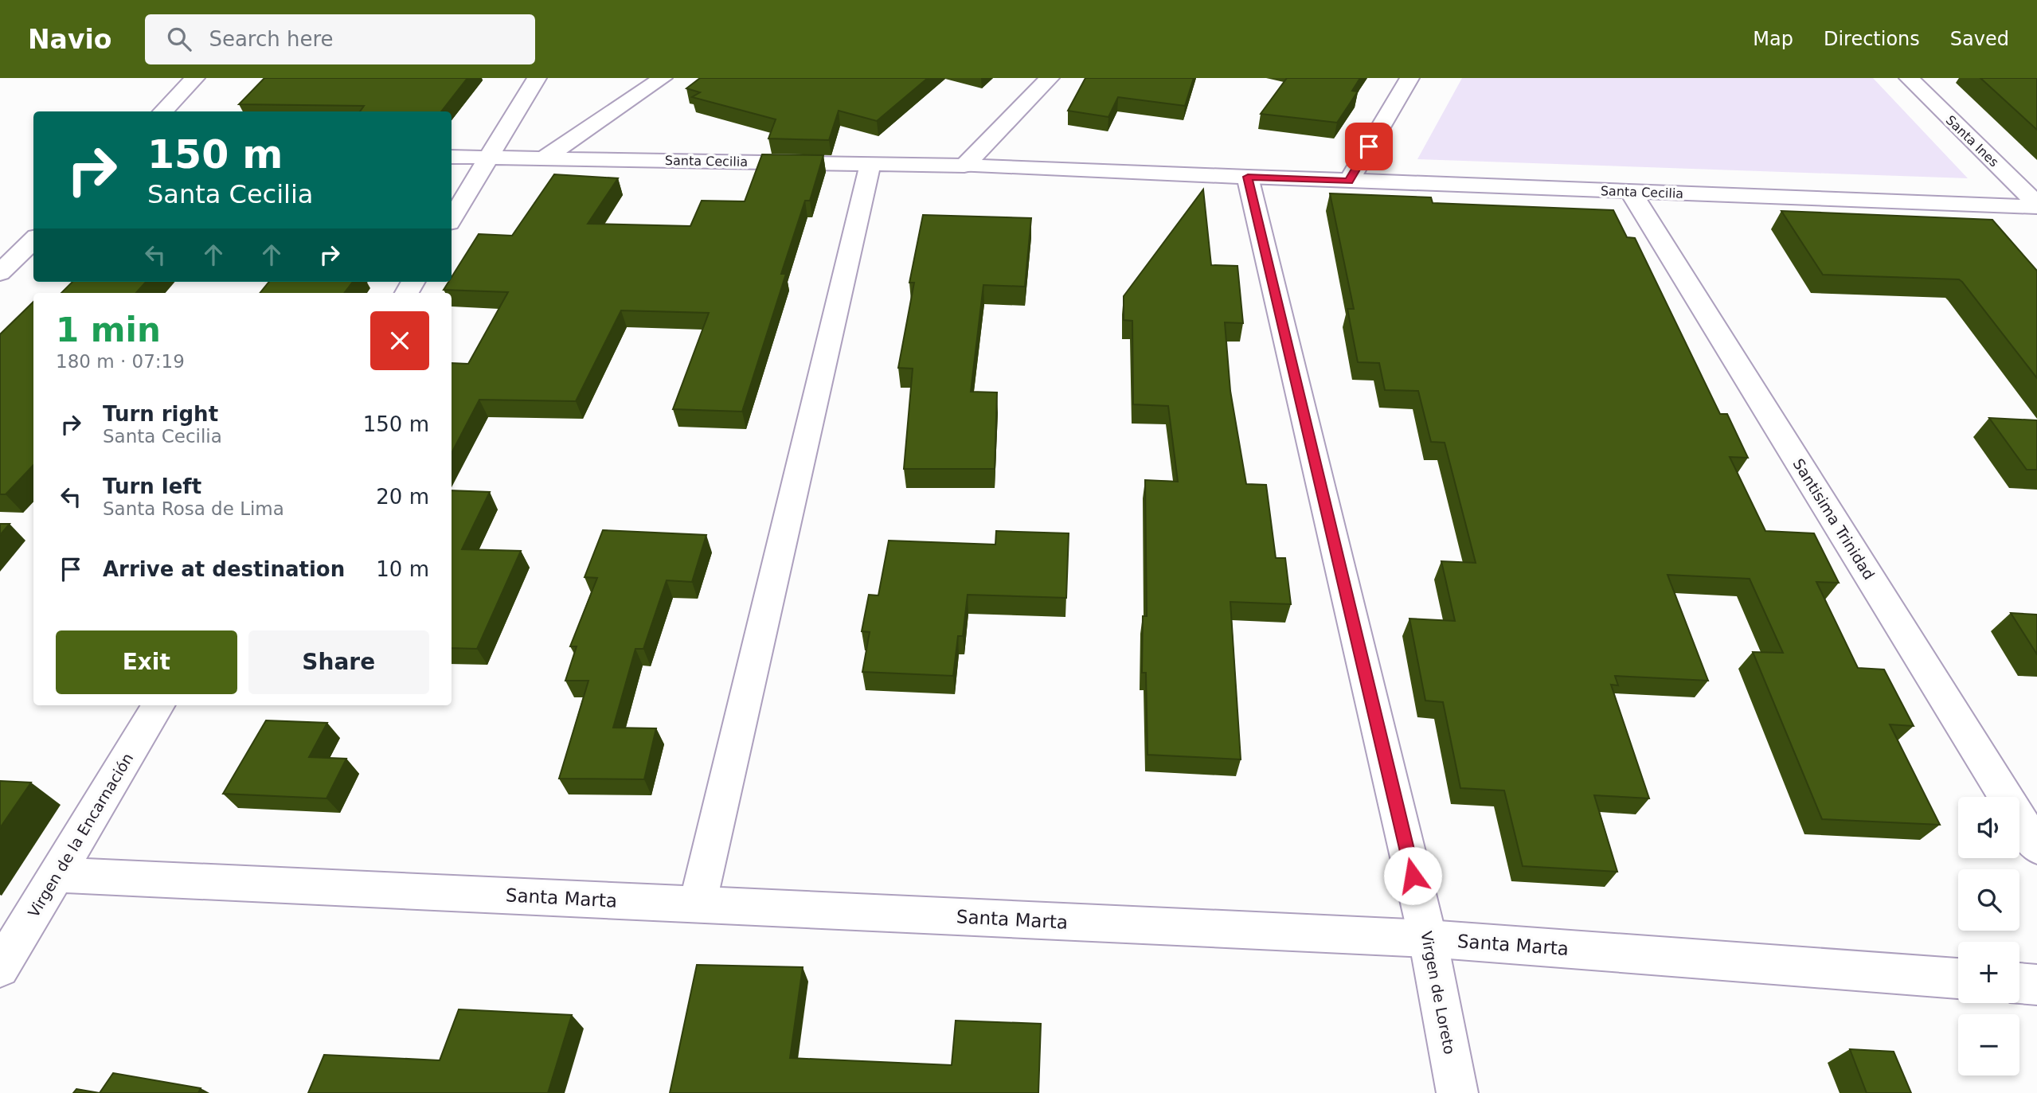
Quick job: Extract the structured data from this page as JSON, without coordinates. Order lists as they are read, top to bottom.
{
  "streets": {
    "street": [
      "Santa Ines",
      "Santa Cecilia",
      "Santisima Trinidad",
      "Virgen de la Encarnación",
      "Santa Marta",
      "Virgen de Loreto"
    ]
  },
  "crossings": [
    ["Santa Ines", "Santa Cecilia"],
    ["Santa Cecilia", "Santisima Trinidad"],
    ["Santa Cecilia", "Virgen de Loreto"],
    ["Virgen de la Encarnación", "Santa Marta"],
    ["Santa Marta", "Virgen de Loreto"]
  ],
  "page": {
    "header": "Navio",
    "search": "Search here",
    "nav": ["Map", "Directions", "Saved"],
    "turn": ["150 m", "Santa Cecilia"],
    "heading": ["1 min", "180 m · 07:19"],
    "list": [
      {
        "name": "Turn right",
        "note": "Santa Cecilia",
        "value": "150 m"
      },
      {
        "name": "Turn left",
        "note": "Santa Rosa de Lima",
        "value": "20 m"
      },
      {
        "name": "Arrive at destination",
        "value": "10 m"
      }
    ],
    "buttons": ["Exit", "Share"],
    "map_buttons": ["+", "−"]
  }
}
